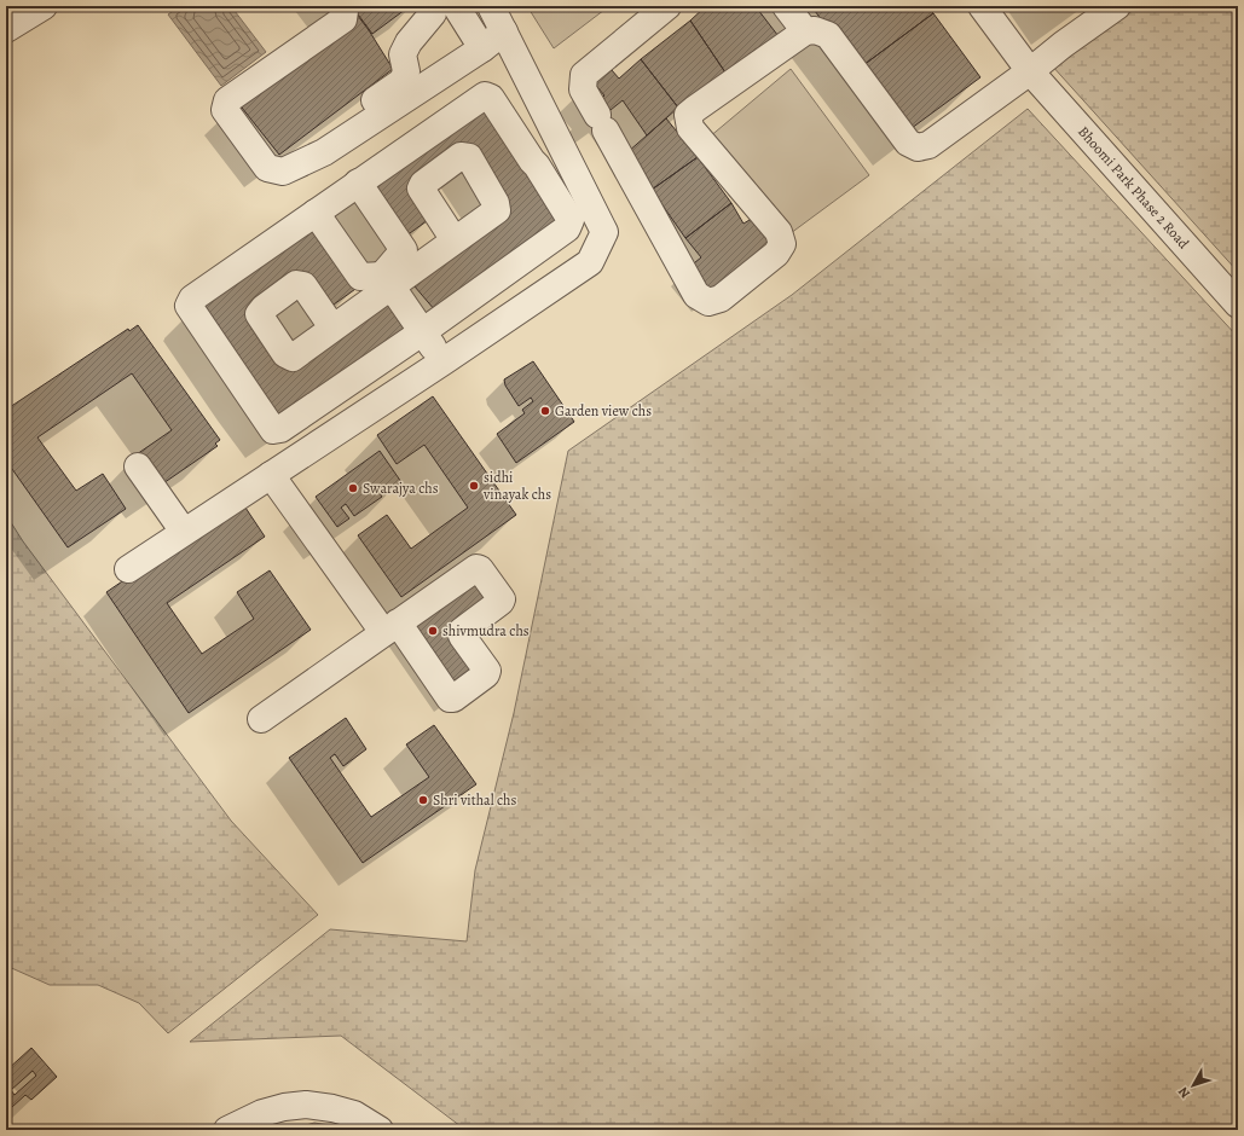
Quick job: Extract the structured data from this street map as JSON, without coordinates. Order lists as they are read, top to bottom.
{
  "streets": {
    "street": ["Bhoomi Park Phase 2 Road"]
  },
  "places": [
    "Garden view chs",
    "sidhi vinayak chs",
    "Swarajya chs",
    "shivmudra chs",
    "Shri vithal chs"
  ],
  "north": "bottom left"
}
